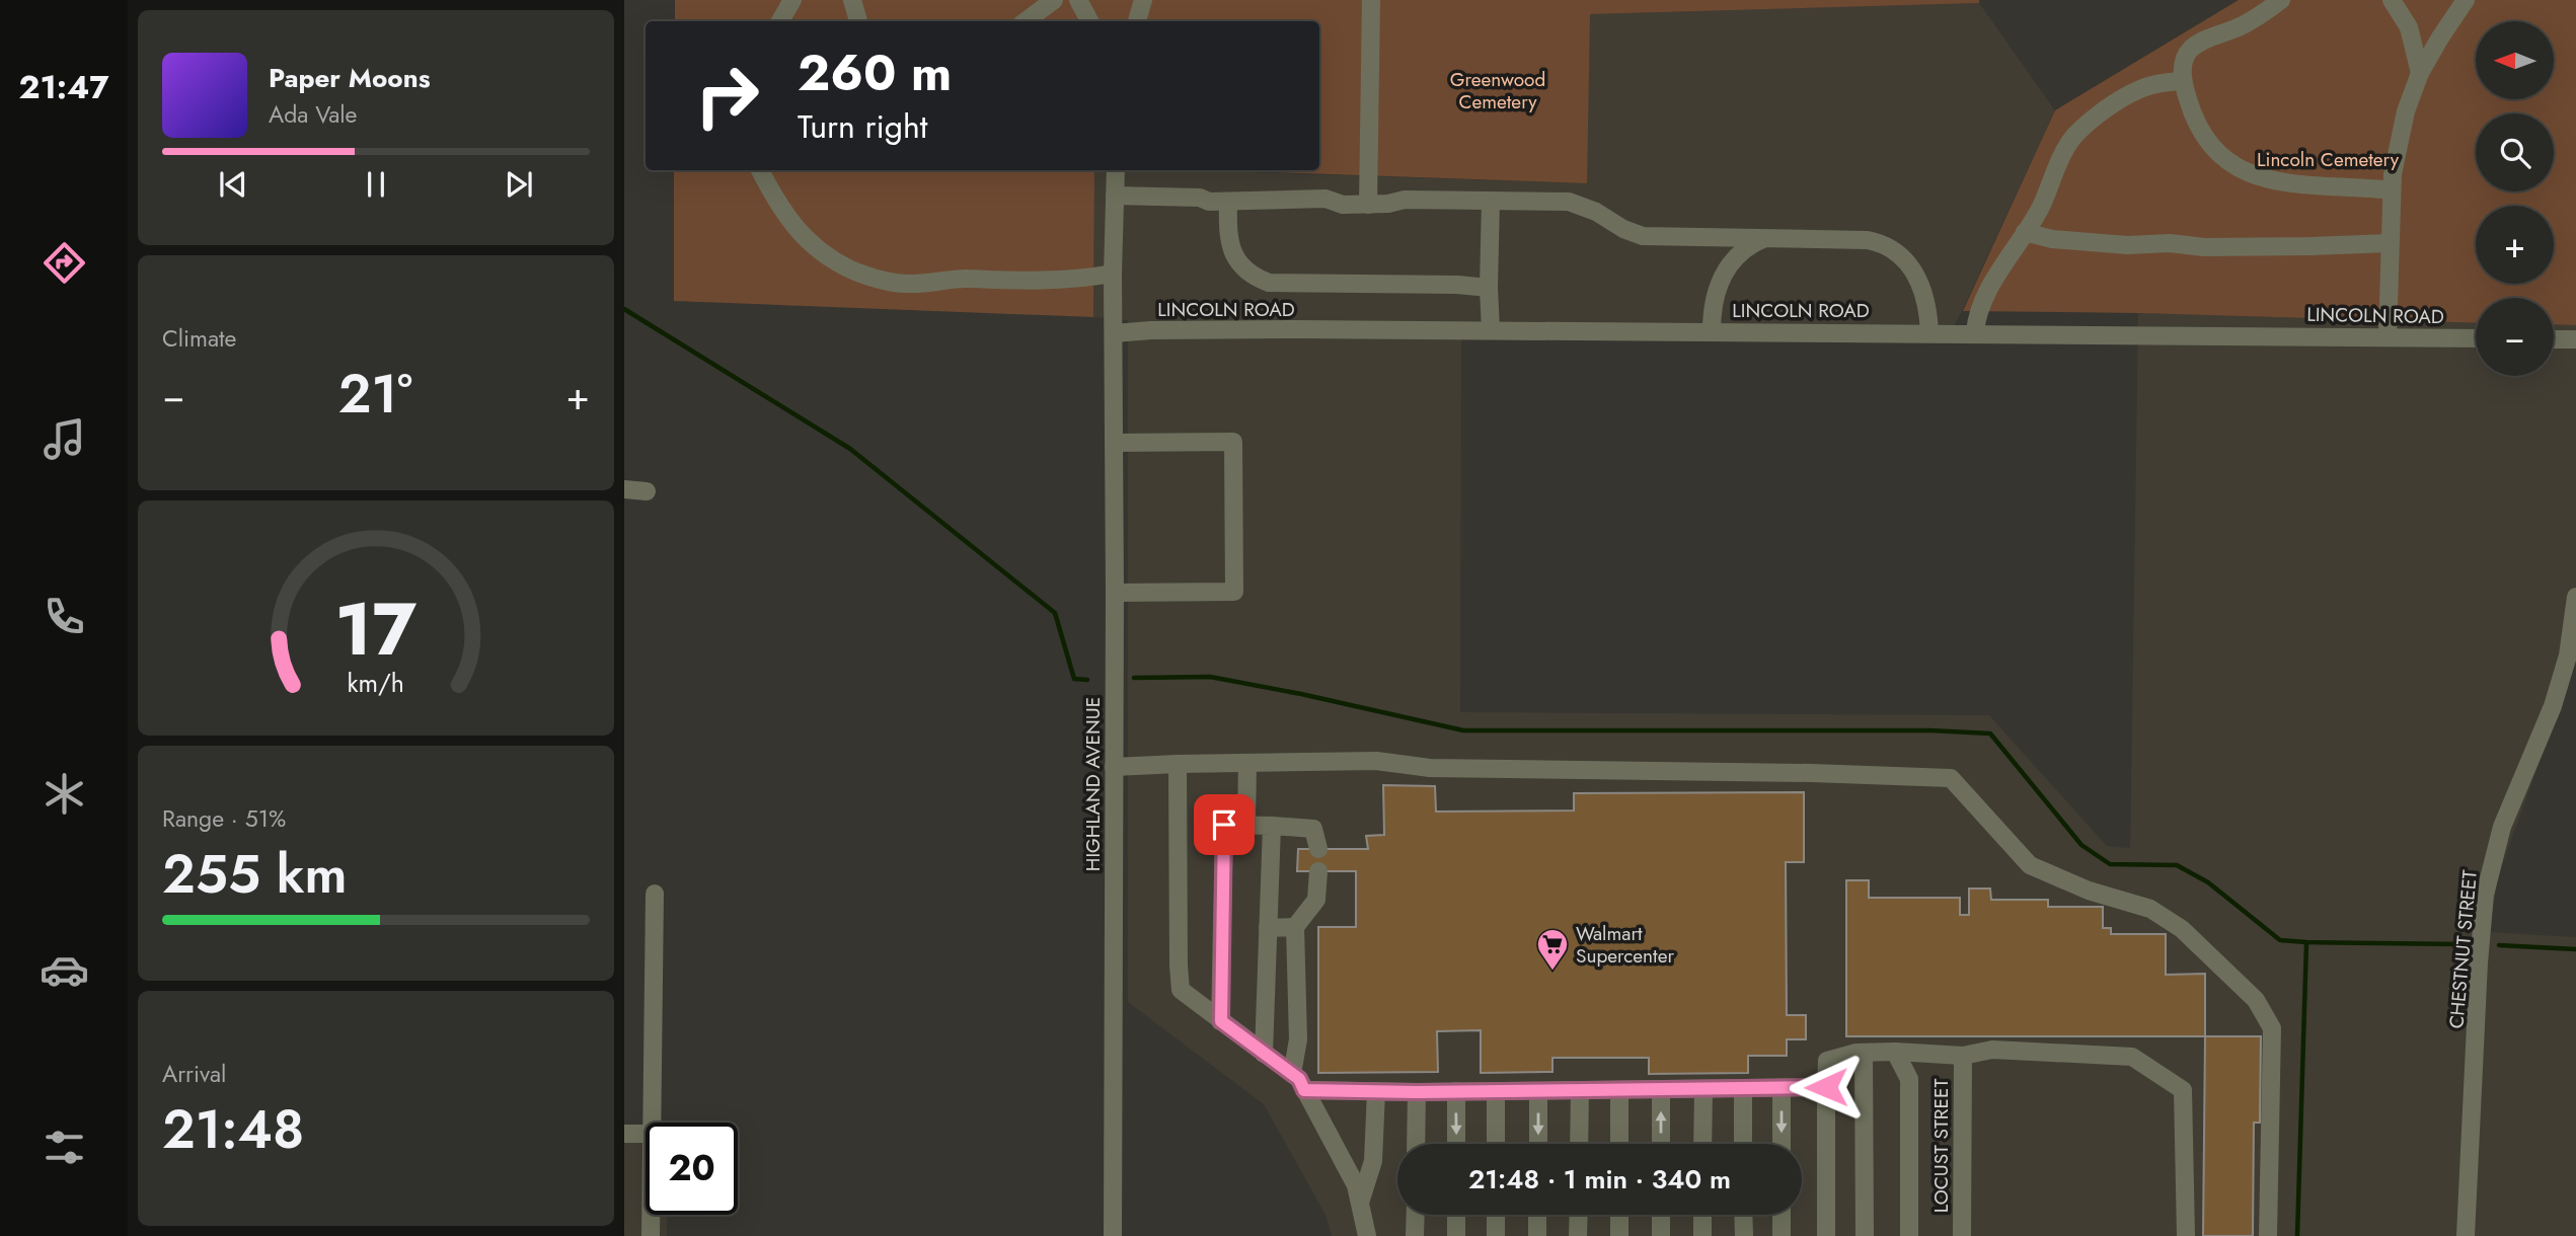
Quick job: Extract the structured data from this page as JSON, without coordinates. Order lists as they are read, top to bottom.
{
  "streets": {
    "street": [
      "LINCOLN ROAD",
      "HIGHLAND AVENUE",
      "CHESTNUT STREET",
      "LOCUST STREET"
    ]
  },
  "crossings": [
    ["LINCOLN ROAD", "HIGHLAND AVENUE"]
  ],
  "parks": ["Greenwood Cemetery", "Lincoln Cemetery"],
  "places": {
    "supermarket": ["Walmart Supercenter"]
  },
  "north": "left",
  "page": {
    "tabs": "21:47",
    "map_buttons": ["+", "−"],
    "turn": ["260 m", "Turn right"],
    "song": ["Paper Moons", "Ada Vale"],
    "tile": [
      "Climate",
      ["Range · 51%", "255 km"],
      ["Arrival", "21:48"]
    ],
    "heat": ["−", "21°", "+"],
    "limit": "20",
    "trip": "21:48 · 1 min · 340 m",
    "gauge": ["17", "km/h"]
  }
}
